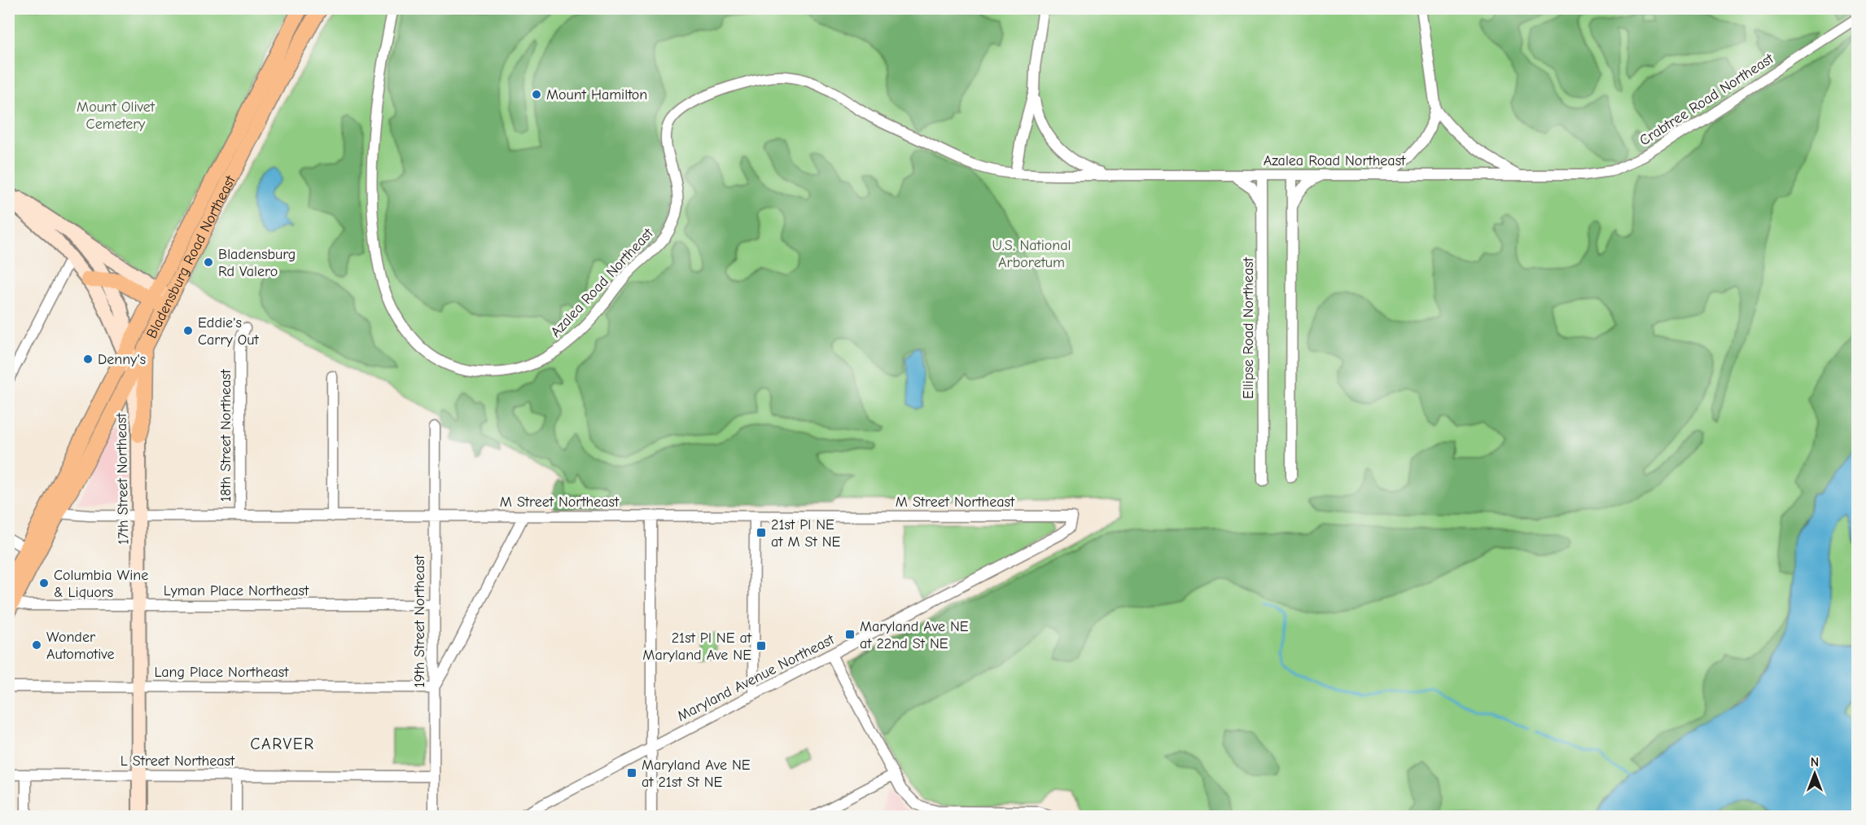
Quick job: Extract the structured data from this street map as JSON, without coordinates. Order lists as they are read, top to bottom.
{
  "streets": {
    "main road": ["Bladensburg Road Northeast", "17th Street Northeast"],
    "street": [
      "Crabtree Road Northeast",
      "Azalea Road Northeast",
      "Ellipse Road Northeast",
      "18th Street Northeast",
      "M Street Northeast",
      "Lyman Place Northeast",
      "19th Street Northeast",
      "Lang Place Northeast",
      "Maryland Avenue Northeast",
      "L Street Northeast"
    ]
  },
  "crossings": [
    ["Crabtree Road Northeast", "Azalea Road Northeast"],
    ["Azalea Road Northeast", "Ellipse Road Northeast"],
    ["Bladensburg Road Northeast", "17th Street Northeast"],
    ["Bladensburg Road Northeast", "M Street Northeast"],
    ["Bladensburg Road Northeast", "Lyman Place Northeast"],
    ["18th Street Northeast", "M Street Northeast"],
    ["17th Street Northeast", "M Street Northeast"],
    ["17th Street Northeast", "Lyman Place Northeast"],
    ["17th Street Northeast", "Lang Place Northeast"],
    ["17th Street Northeast", "L Street Northeast"],
    ["M Street Northeast", "19th Street Northeast"],
    ["M Street Northeast", "Maryland Avenue Northeast"],
    ["Lyman Place Northeast", "19th Street Northeast"],
    ["19th Street Northeast", "Lang Place Northeast"],
    ["19th Street Northeast", "L Street Northeast"]
  ],
  "districts": ["CARVER"],
  "parks": ["Mount Olivet Cemetery", "U.S. National Arboretum"],
  "places": {
    "other": [
      "Mount Hamilton",
      "Bladensburg Rd Valero",
      "Eddie's Carry Out",
      "Denny's",
      "Columbia Wine & Liquors",
      "Wonder Automotive"
    ],
    "transit": [
      "21st Pl NE at M St NE",
      "Maryland Ave NE at 22nd St NE",
      "21st Pl NE at Maryland Ave NE",
      "Maryland Ave NE at 21st St NE"
    ]
  },
  "north": "top"
}
